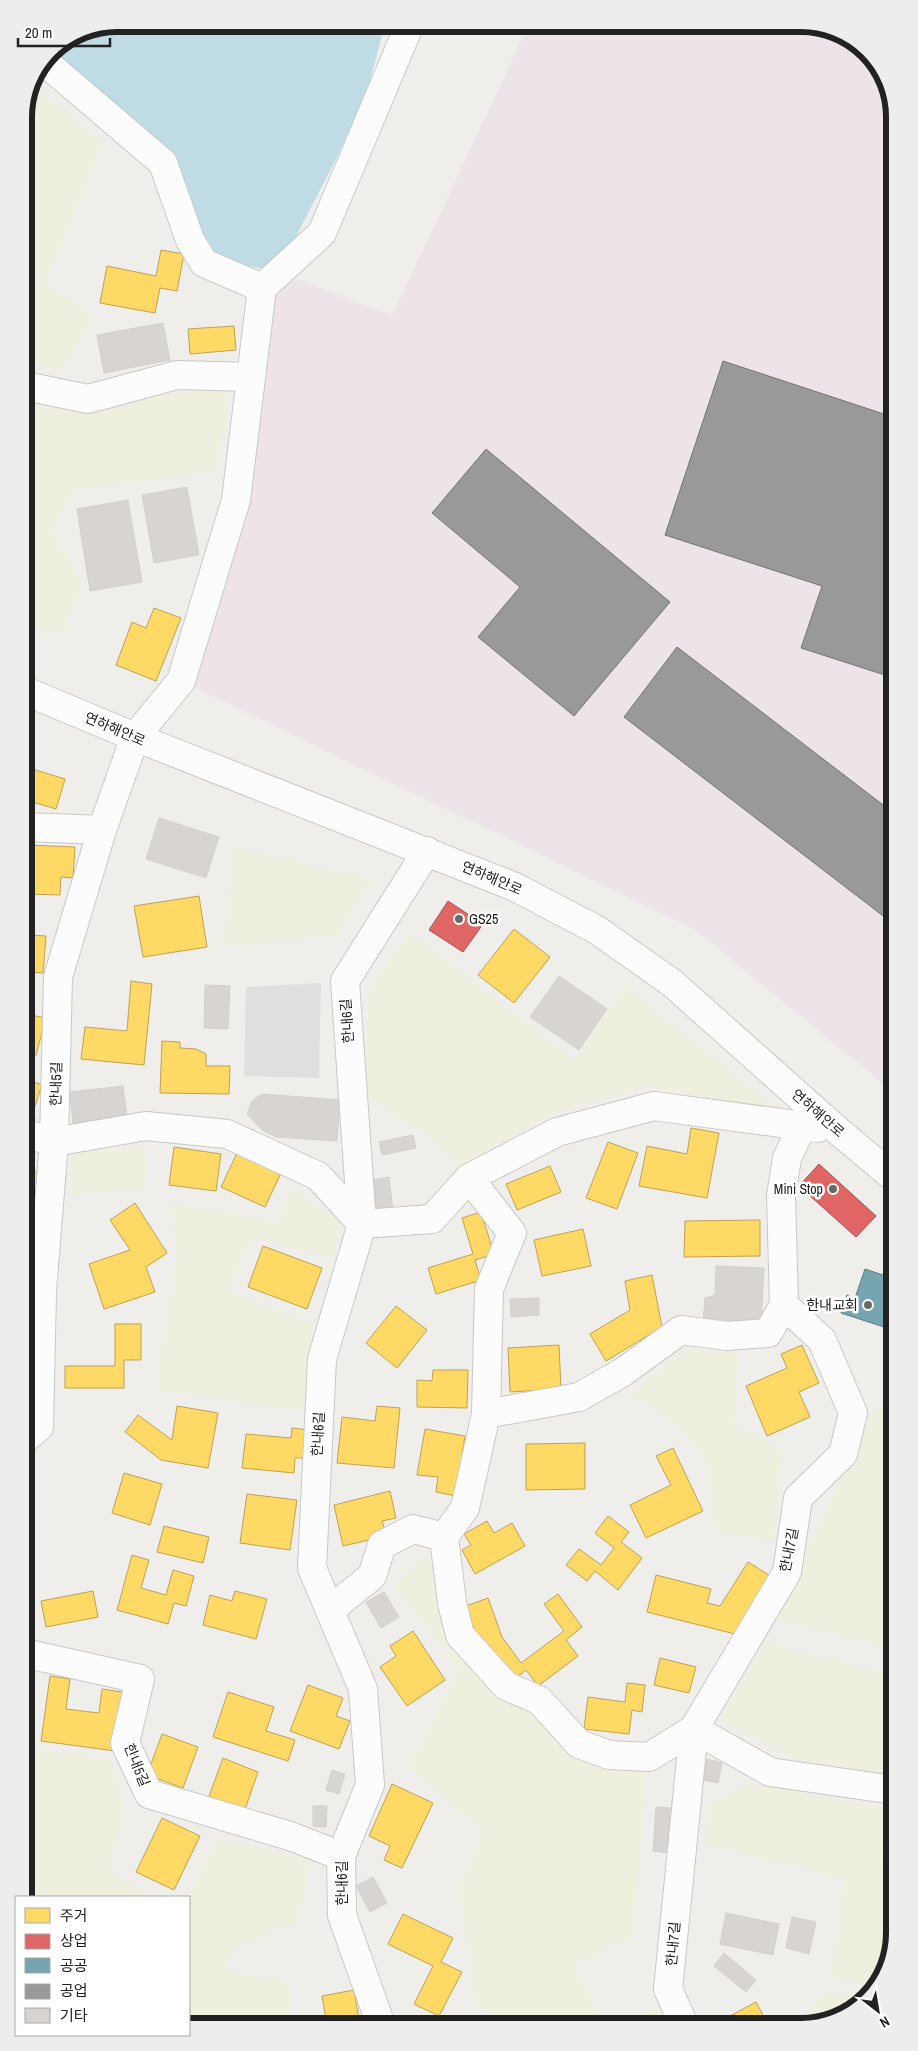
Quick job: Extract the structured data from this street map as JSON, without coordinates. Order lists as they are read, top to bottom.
{
  "streets": {
    "street": [
      "연하해안로",
      "한내6길",
      "한내5길",
      "한내7길"
    ]
  },
  "crossings": [
    ["연하해안로", "한내6길"],
    ["연하해안로", "한내5길"],
    ["한내6길", "한내5길"]
  ],
  "places": ["GS25", "Mini Stop", "한내교회"],
  "legend": [
    "주거",
    "상업",
    "공공",
    "공업",
    "기타"
  ],
  "scale_bar": "20 m",
  "north": "bottom right"
}
